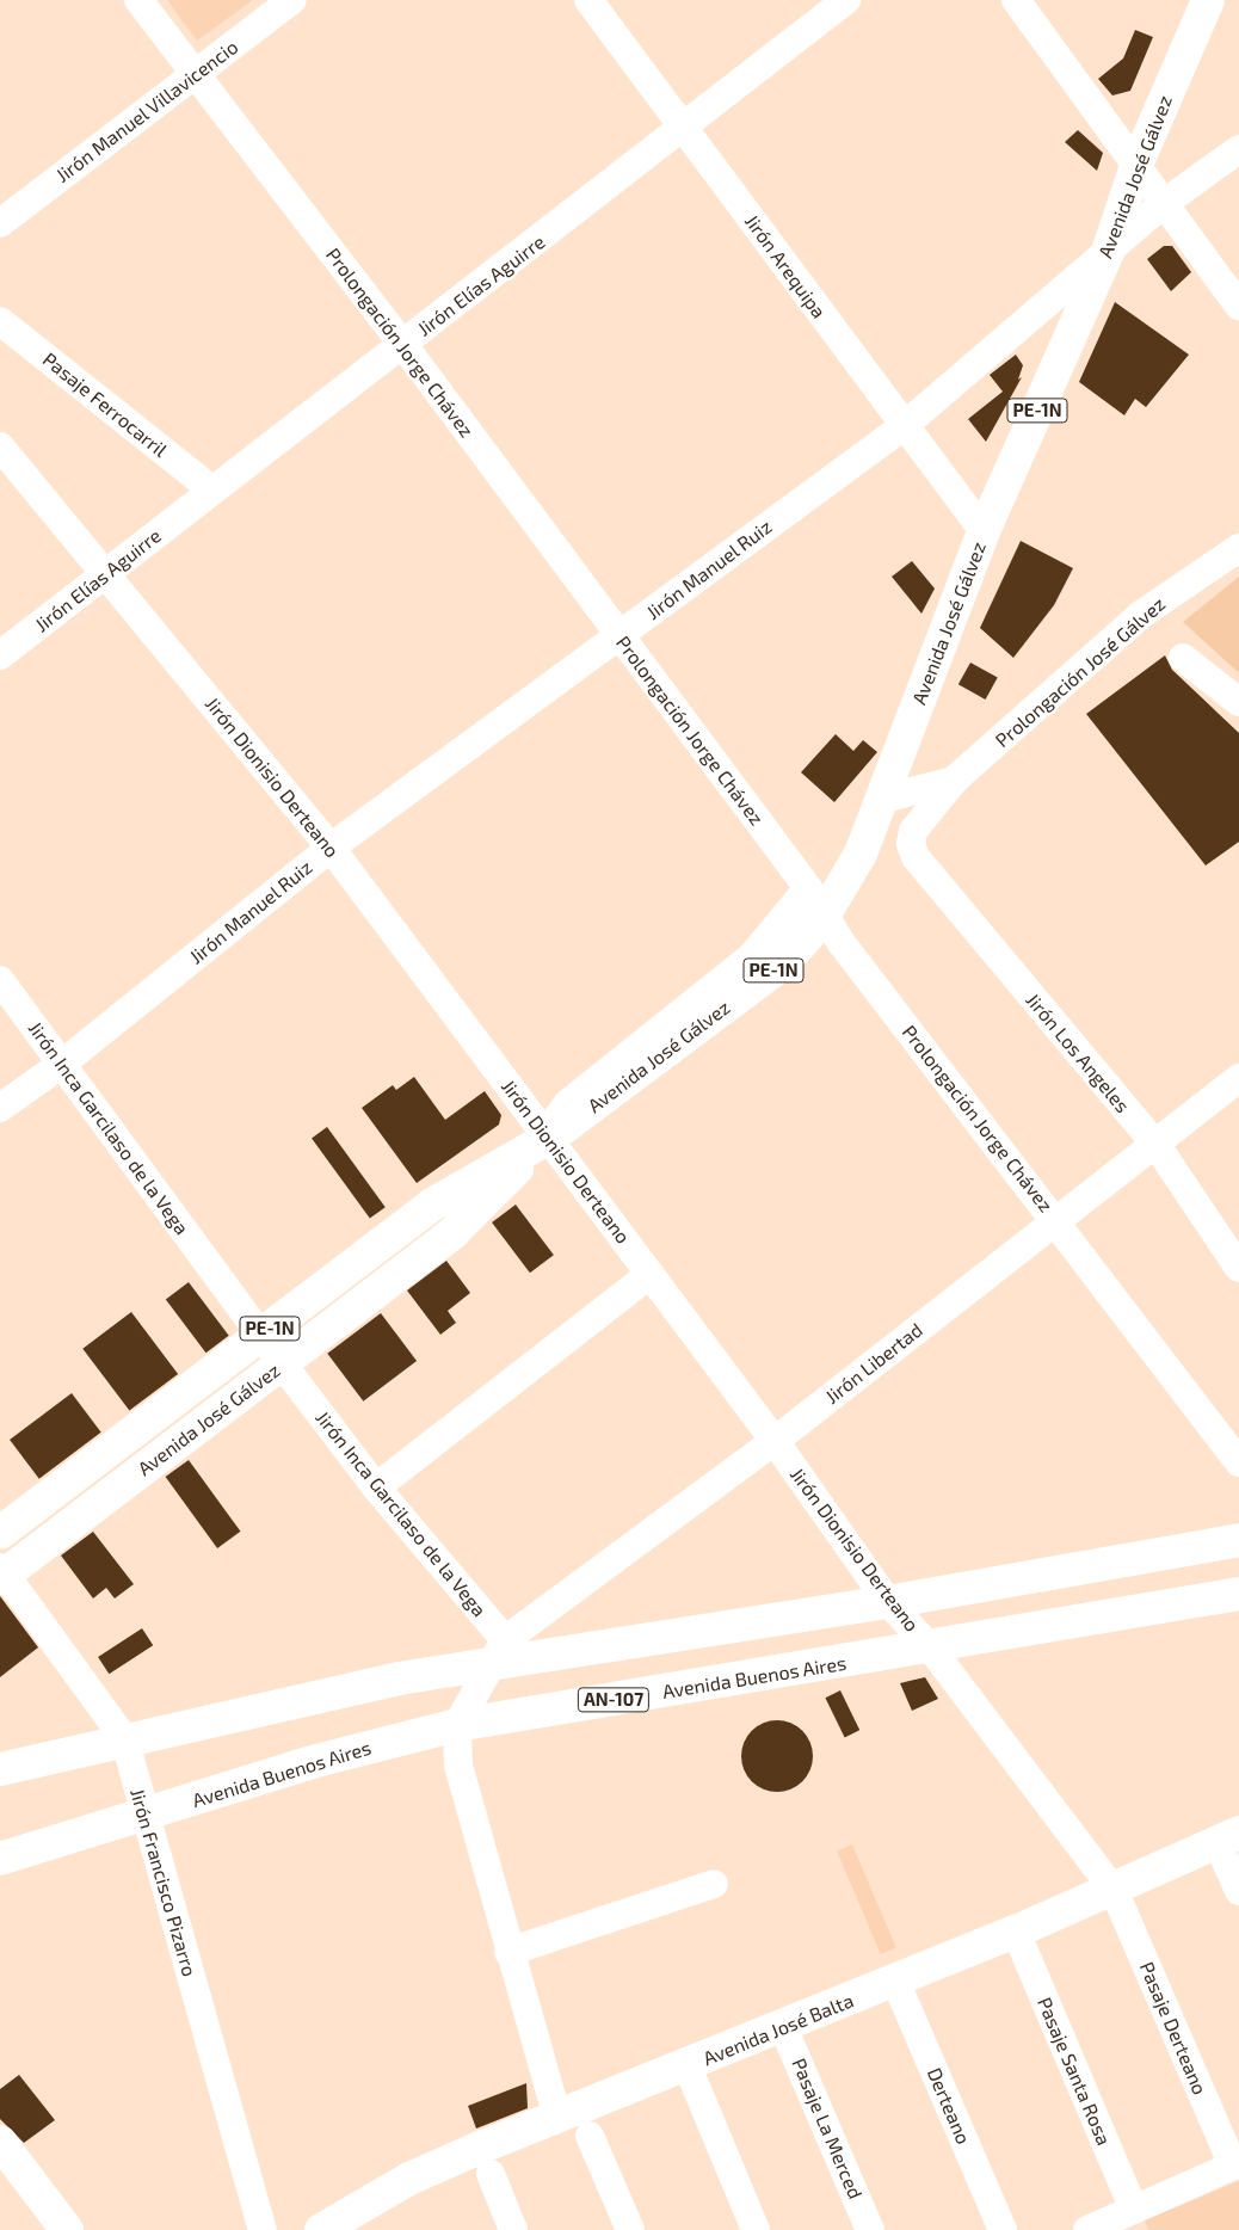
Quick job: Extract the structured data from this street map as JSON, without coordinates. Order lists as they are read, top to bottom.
{
  "streets": {
    "main road": [
      "Avenida José Gálvez",
      "PE-1N",
      "Avenida Buenos Aires",
      "AN-107",
      "Avenida José Balta"
    ],
    "street": [
      "Jirón Manuel Villavicencio",
      "Jirón Arequipa",
      "Jirón Elías Aguirre",
      "Prolongación Jorge Chávez",
      "Pasaje Ferrocarril",
      "Jirón Manuel Ruiz",
      "Prolongación José Gálvez",
      "Jirón Dionisio Derteano",
      "Jirón Los Angeles",
      "Jirón Inca Garcilaso de la Vega",
      "Jirón Libertad",
      "Jirón Francisco Pizarro",
      "Pasaje Derteano",
      "Pasaje Santa Rosa",
      "Derteano",
      "Pasaje La Merced"
    ]
  },
  "crossings": [
    ["Jirón Manuel Villavicencio", "Prolongación Jorge Chávez"],
    ["Avenida José Gálvez", "Jirón Arequipa"],
    ["Avenida José Gálvez", "Jirón Manuel Ruiz"],
    ["Avenida José Gálvez", "Prolongación José Gálvez"],
    ["Avenida José Gálvez", "Jirón Dionisio Derteano"],
    ["Avenida José Gálvez", "Jirón Inca Garcilaso de la Vega"],
    ["Avenida José Gálvez", "Jirón Francisco Pizarro"],
    ["Jirón Arequipa", "Jirón Elías Aguirre"],
    ["Jirón Arequipa", "Jirón Manuel Ruiz"],
    ["Jirón Elías Aguirre", "Prolongación Jorge Chávez"],
    ["Jirón Elías Aguirre", "Pasaje Ferrocarril"],
    ["Jirón Elías Aguirre", "Jirón Dionisio Derteano"],
    ["Prolongación Jorge Chávez", "Jirón Manuel Ruiz"],
    ["Prolongación Jorge Chávez", "Jirón Libertad"],
    ["Jirón Manuel Ruiz", "Jirón Dionisio Derteano"],
    ["Jirón Manuel Ruiz", "Jirón Inca Garcilaso de la Vega"],
    ["Prolongación José Gálvez", "Jirón Los Angeles"],
    ["Jirón Dionisio Derteano", "Jirón Libertad"],
    ["Jirón Dionisio Derteano", "Avenida Buenos Aires"],
    ["Jirón Dionisio Derteano", "Pasaje Derteano"],
    ["Jirón Dionisio Derteano", "Avenida José Balta"],
    ["Jirón Los Angeles", "Jirón Libertad"],
    ["Jirón Inca Garcilaso de la Vega", "Jirón Libertad"],
    ["Avenida Buenos Aires", "Jirón Francisco Pizarro"],
    ["Pasaje Derteano", "Avenida José Balta"],
    ["Avenida José Balta", "Pasaje Santa Rosa"],
    ["Avenida José Balta", "Derteano"],
    ["Avenida José Balta", "Pasaje La Merced"]
  ]
}
